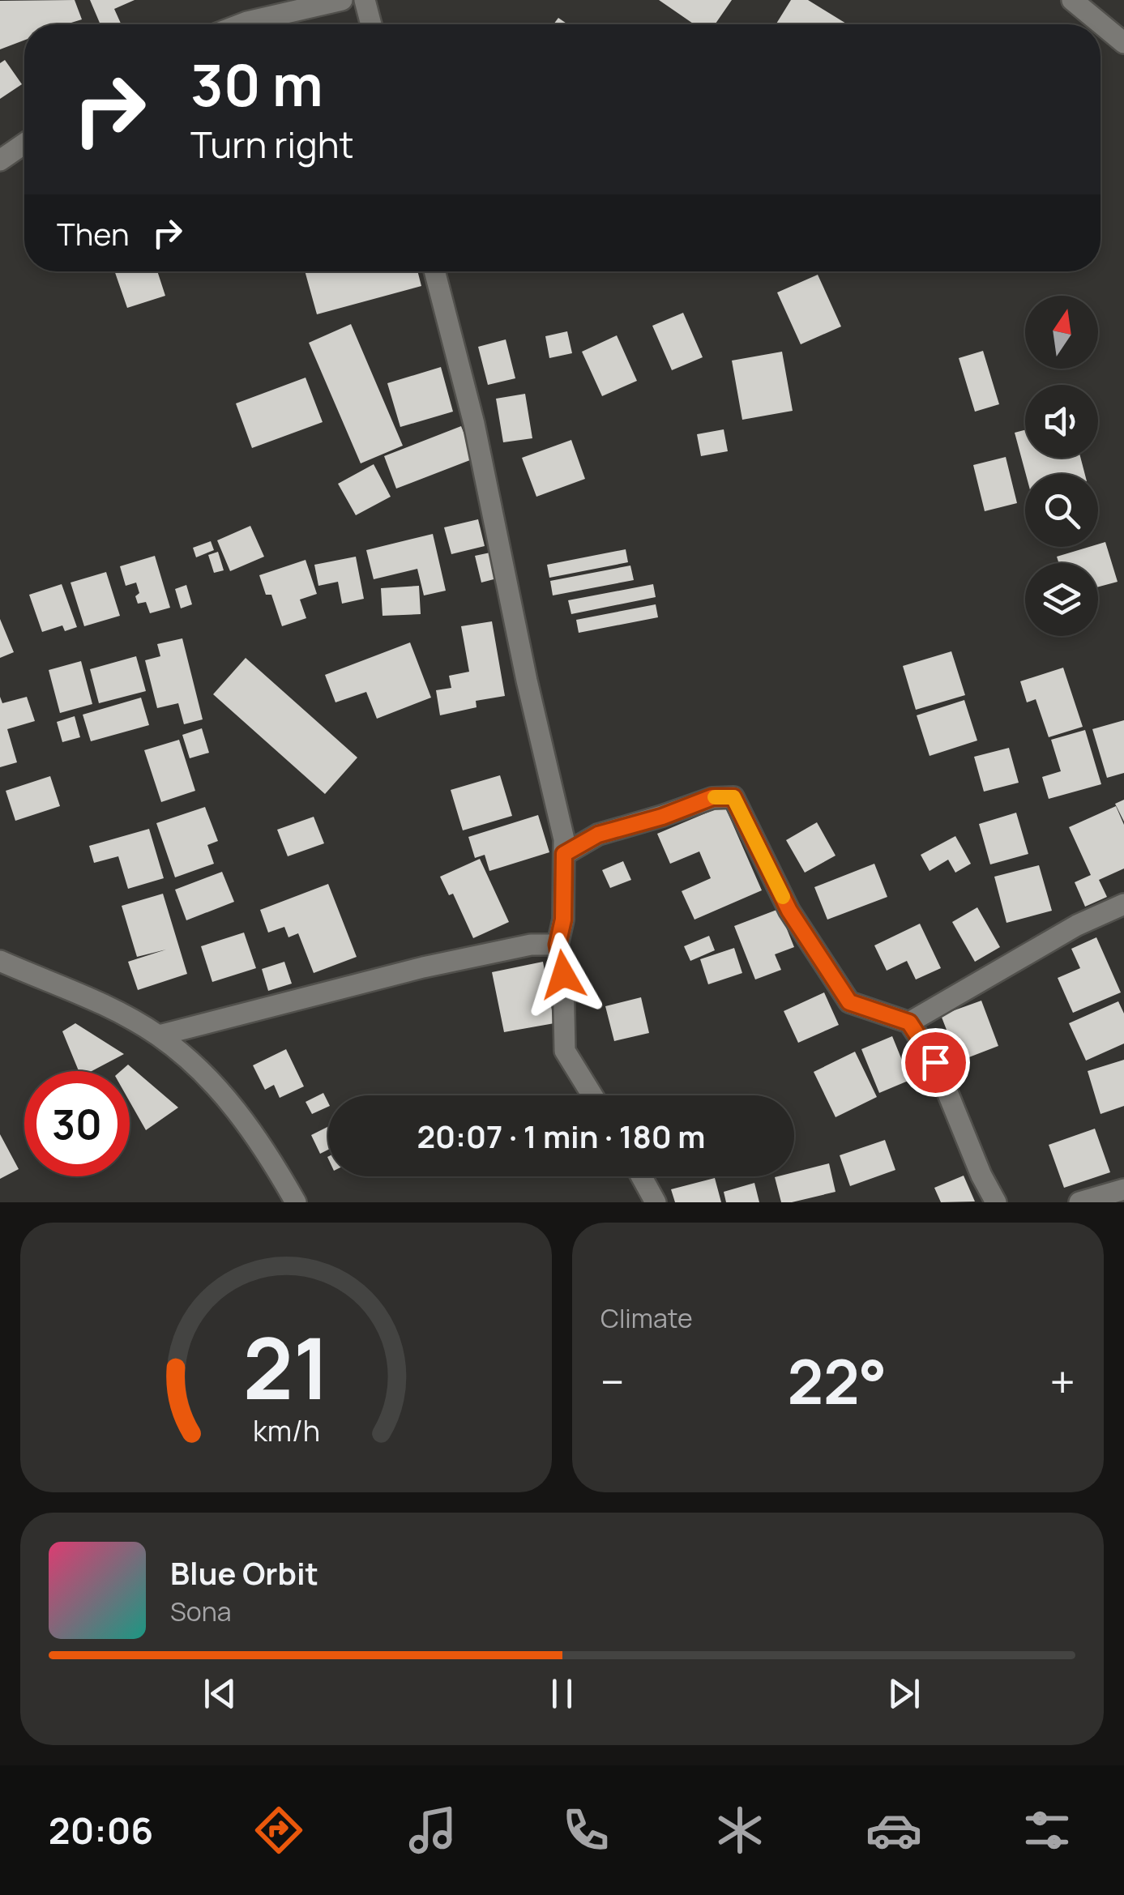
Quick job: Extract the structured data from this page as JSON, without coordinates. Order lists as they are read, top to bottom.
{
  "north": "top",
  "page": {
    "turn": ["30 m", "Turn right"],
    "then": "Then",
    "limit": "30",
    "trip": "20:07 · 1 min · 180 m",
    "tile": "Climate",
    "heat": ["−", "22°", "+"],
    "song": ["Blue Orbit", "Sona"],
    "tabs": "20:06",
    "gauge": ["21", "km/h"]
  }
}
